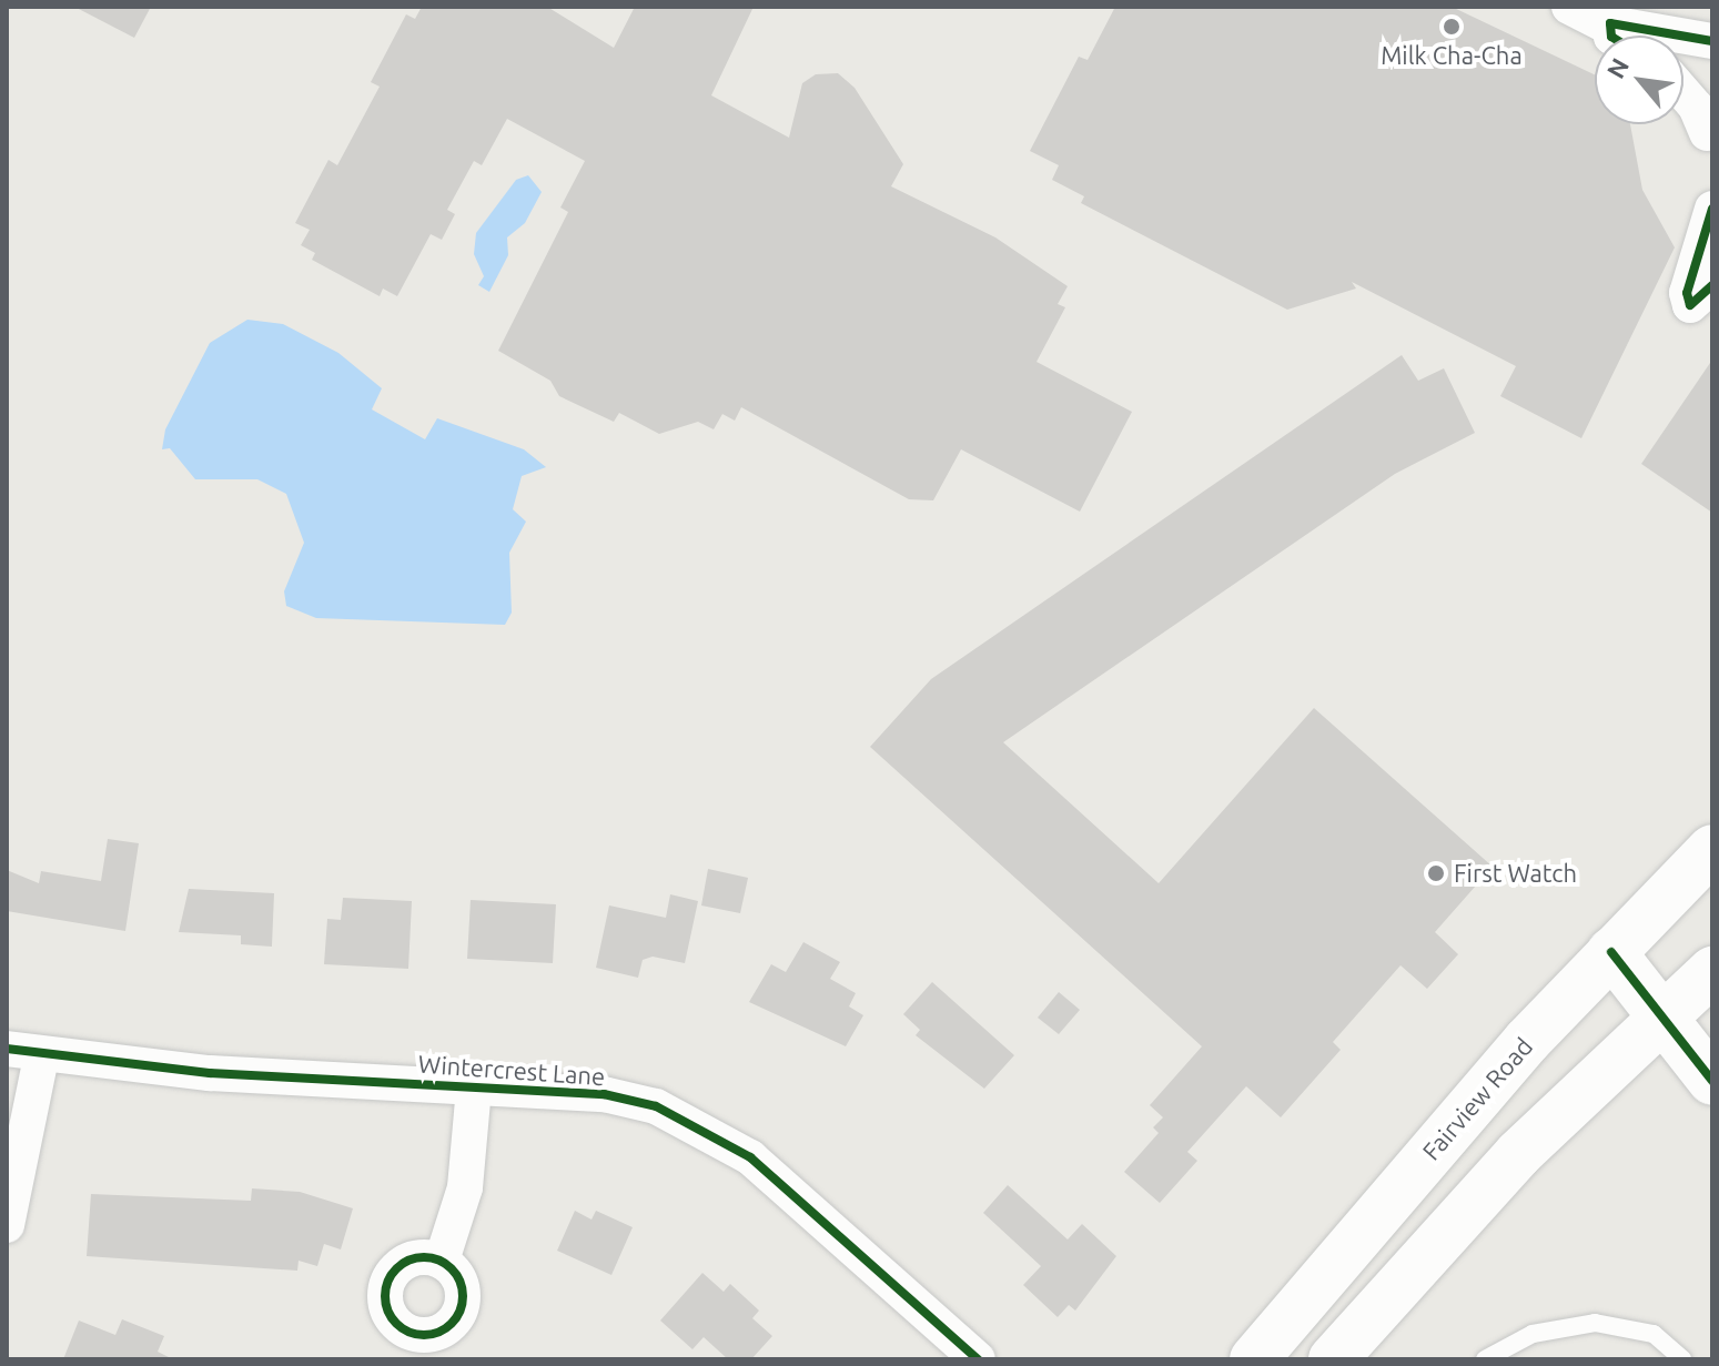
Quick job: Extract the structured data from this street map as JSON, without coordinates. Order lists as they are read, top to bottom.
{
  "streets": {
    "main road": ["Fairview Road"],
    "street": ["Wintercrest Lane"]
  },
  "places": ["Milk Cha-Cha", "First Watch"],
  "north": "top left"
}
